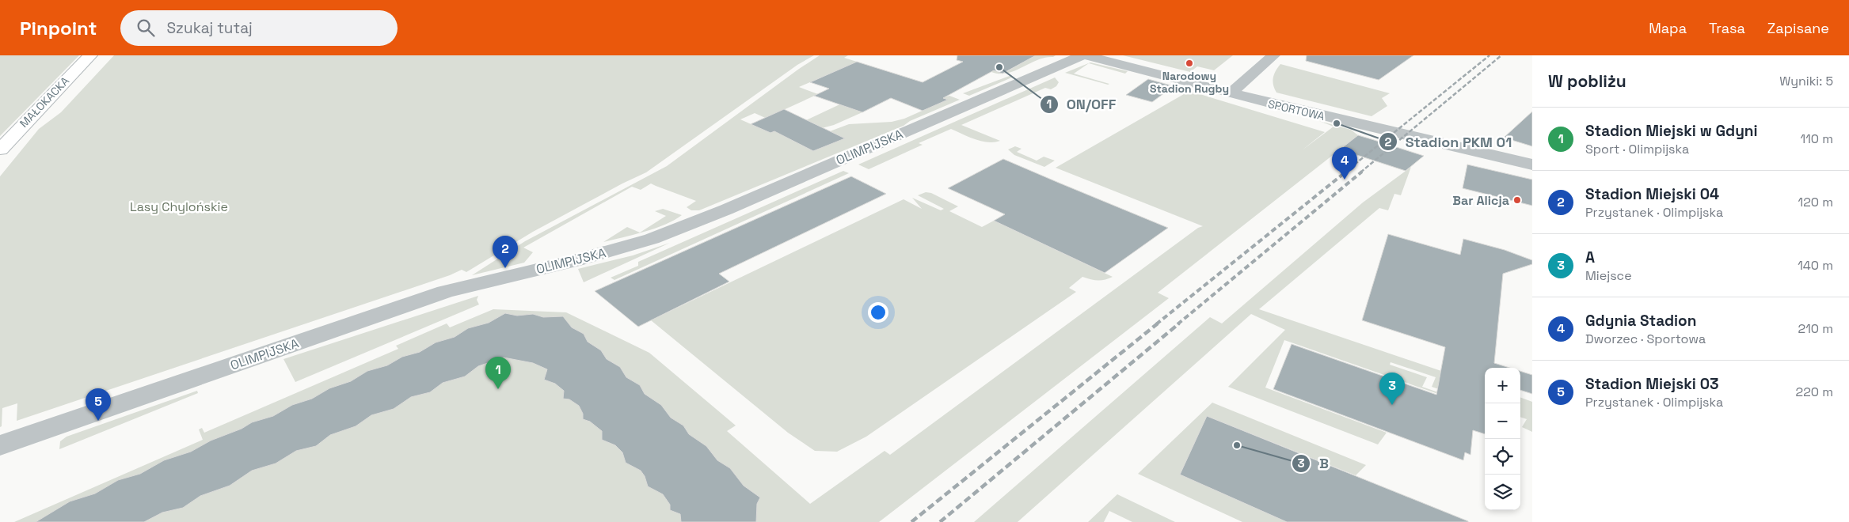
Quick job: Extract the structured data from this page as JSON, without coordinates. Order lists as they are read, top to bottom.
{
  "streets": {
    "main road": ["MAŁOKACKA"],
    "street": ["SPORTOWA", "OLIMPIJSKA"]
  },
  "crossings": [
    ["SPORTOWA", "OLIMPIJSKA"]
  ],
  "parks": ["Lasy Chylońskie"],
  "places": [
    "Narodowy Stadion Rugby",
    "ON/OFF",
    "Stadion PKM 01",
    "Bar Alicja",
    "B"
  ],
  "page": {
    "header": "Pinpoint",
    "search": "Szukaj tutaj",
    "nav": ["Mapa", "Trasa", "Zapisane"],
    "heading": ["W pobliżu", "Wyniki: 5"],
    "list": [
      {
        "mark": "1",
        "name": "Stadion Miejski w Gdyni",
        "note": "Sport · Olimpijska",
        "value": "110 m"
      },
      {
        "mark": "2",
        "name": "Stadion Miejski 04",
        "note": "Przystanek · Olimpijska",
        "value": "120 m"
      },
      {
        "mark": "3",
        "name": "A",
        "note": "Miejsce",
        "value": "140 m"
      },
      {
        "mark": "4",
        "name": "Gdynia Stadion",
        "note": "Dworzec · Sportowa",
        "value": "210 m"
      },
      {
        "mark": "5",
        "name": "Stadion Miejski 03",
        "note": "Przystanek · Olimpijska",
        "value": "220 m"
      }
    ],
    "pins": [
      "4",
      "2",
      "1",
      "3",
      "5"
    ],
    "map_buttons": ["+", "−"]
  }
}
